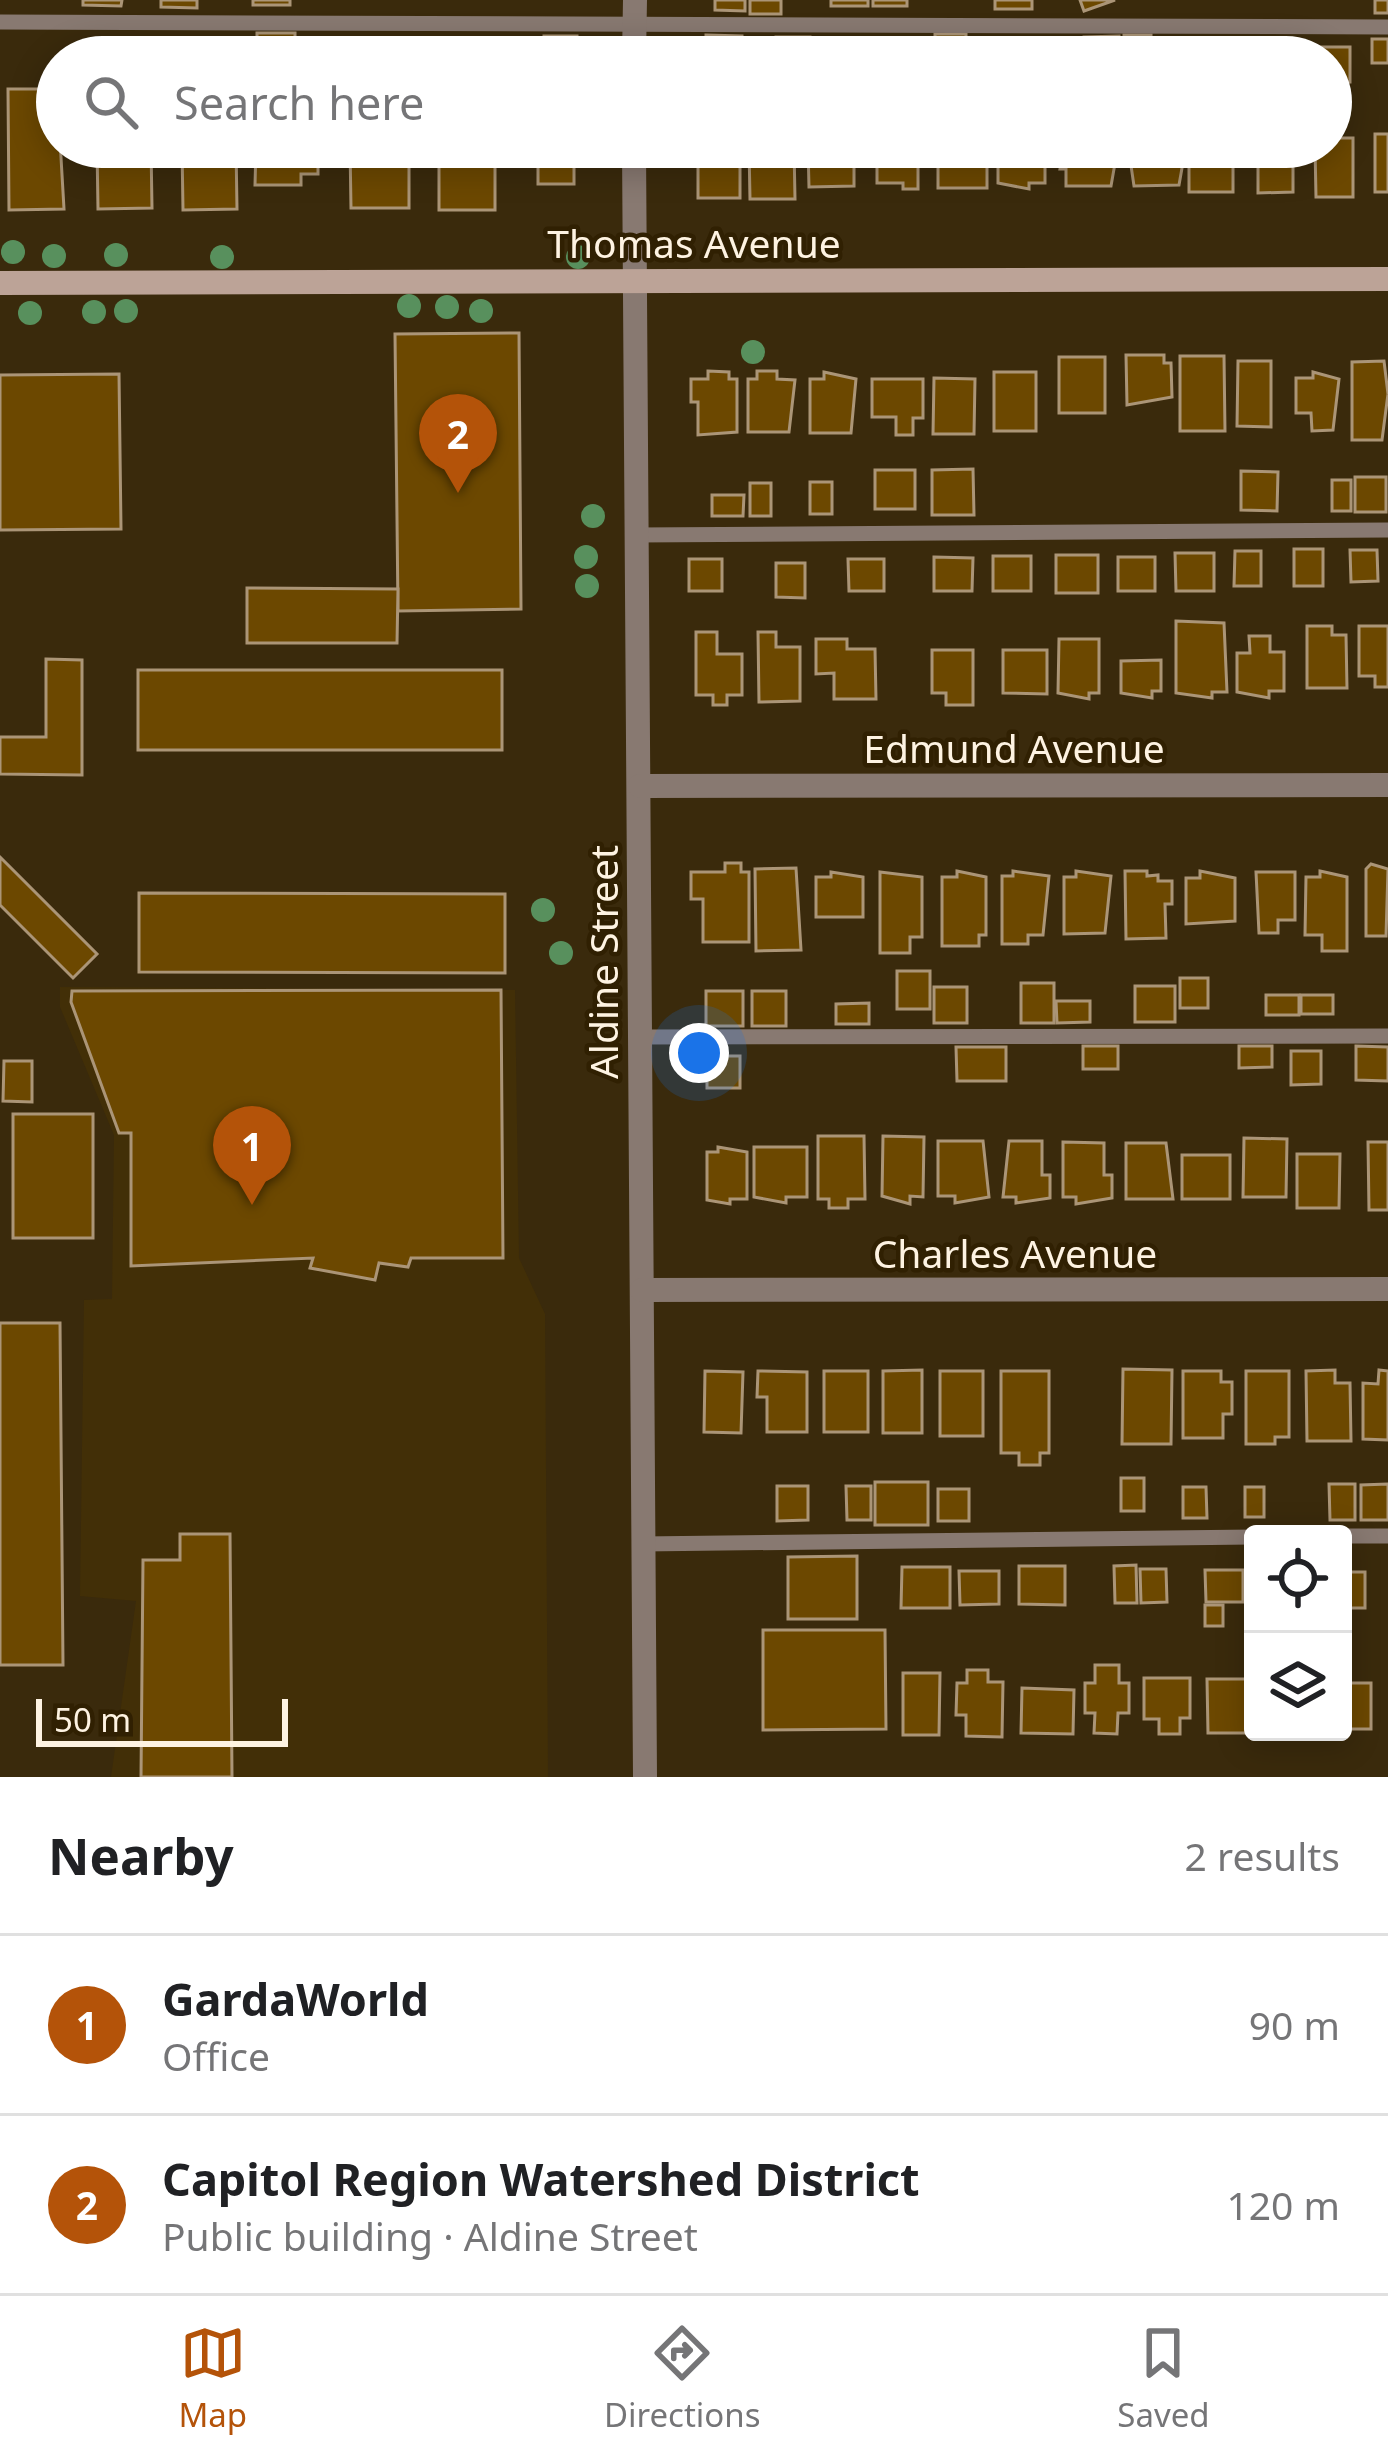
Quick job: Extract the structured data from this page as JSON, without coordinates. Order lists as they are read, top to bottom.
{
  "streets": {
    "street": [
      "Thomas Avenue",
      "Edmund Avenue",
      "Aldine Street",
      "Charles Avenue"
    ]
  },
  "crossings": [
    ["Thomas Avenue", "Aldine Street"],
    ["Edmund Avenue", "Aldine Street"],
    ["Aldine Street", "Charles Avenue"]
  ],
  "scale_bar": "50 m",
  "page": {
    "search": "Search here",
    "pins": ["2", "1"],
    "scale": "50 m",
    "heading": ["Nearby", "2 results"],
    "list": [
      {
        "mark": "1",
        "name": "GardaWorld",
        "note": "Office",
        "value": "90 m"
      },
      {
        "mark": "2",
        "name": "Capitol Region Watershed District",
        "note": "Public building · Aldine Street",
        "value": "120 m"
      }
    ],
    "nav": ["Map", "Directions", "Saved"]
  }
}
